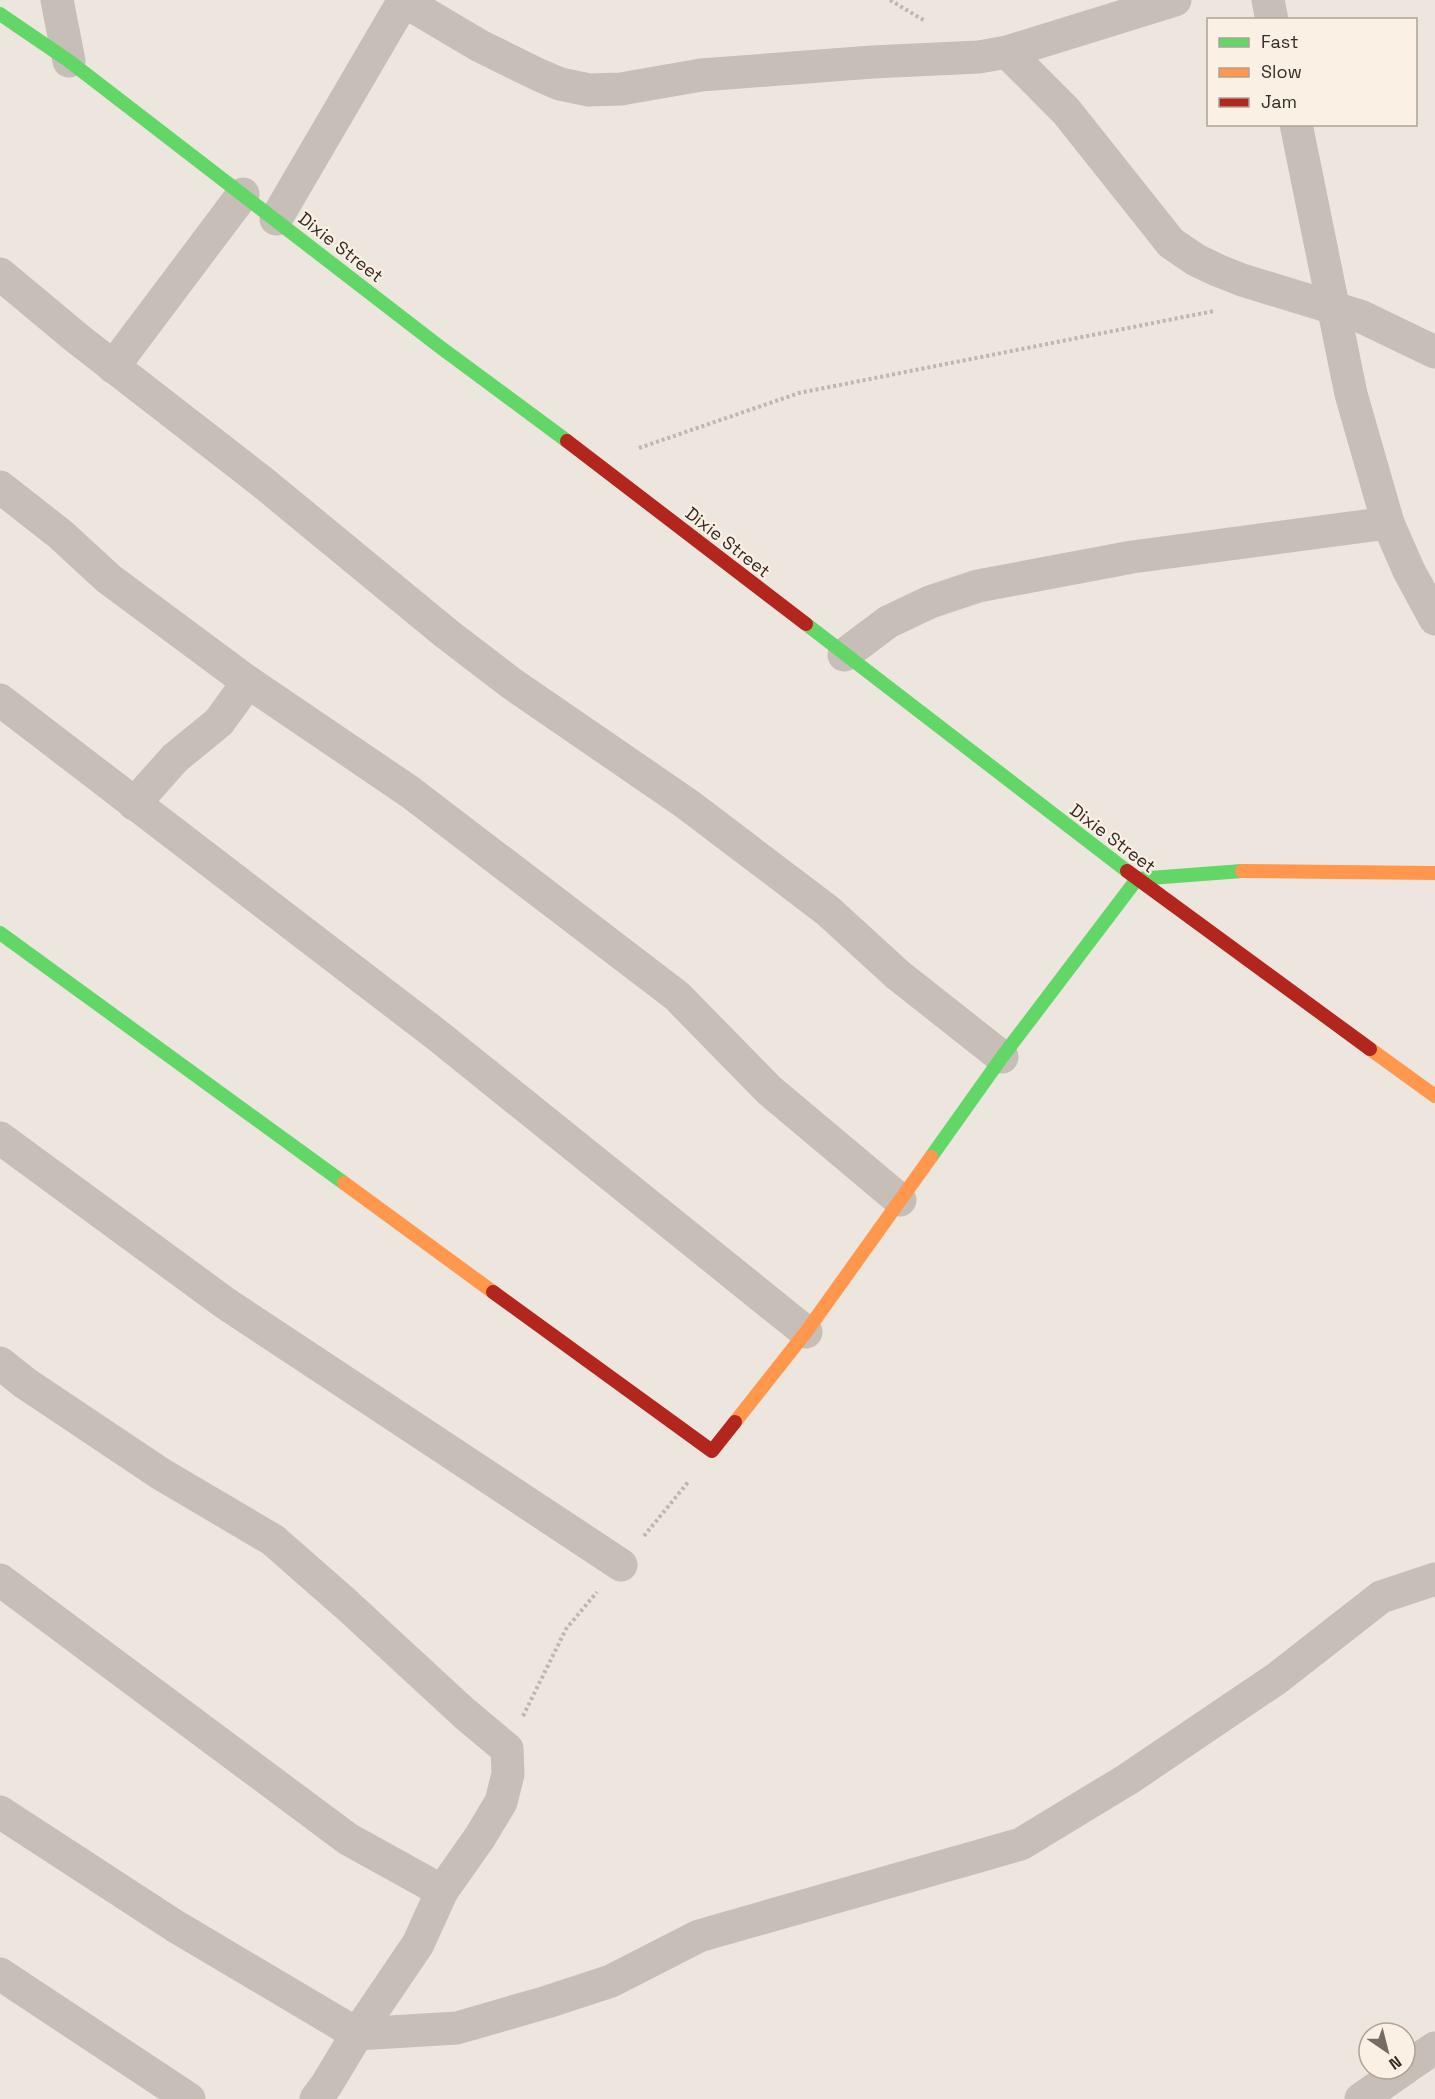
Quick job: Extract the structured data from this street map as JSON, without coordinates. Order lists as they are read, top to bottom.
{
  "streets": {
    "street": ["Dixie Street"]
  },
  "legend": ["Fast", "Slow", "Jam"],
  "north": "bottom right"
}
